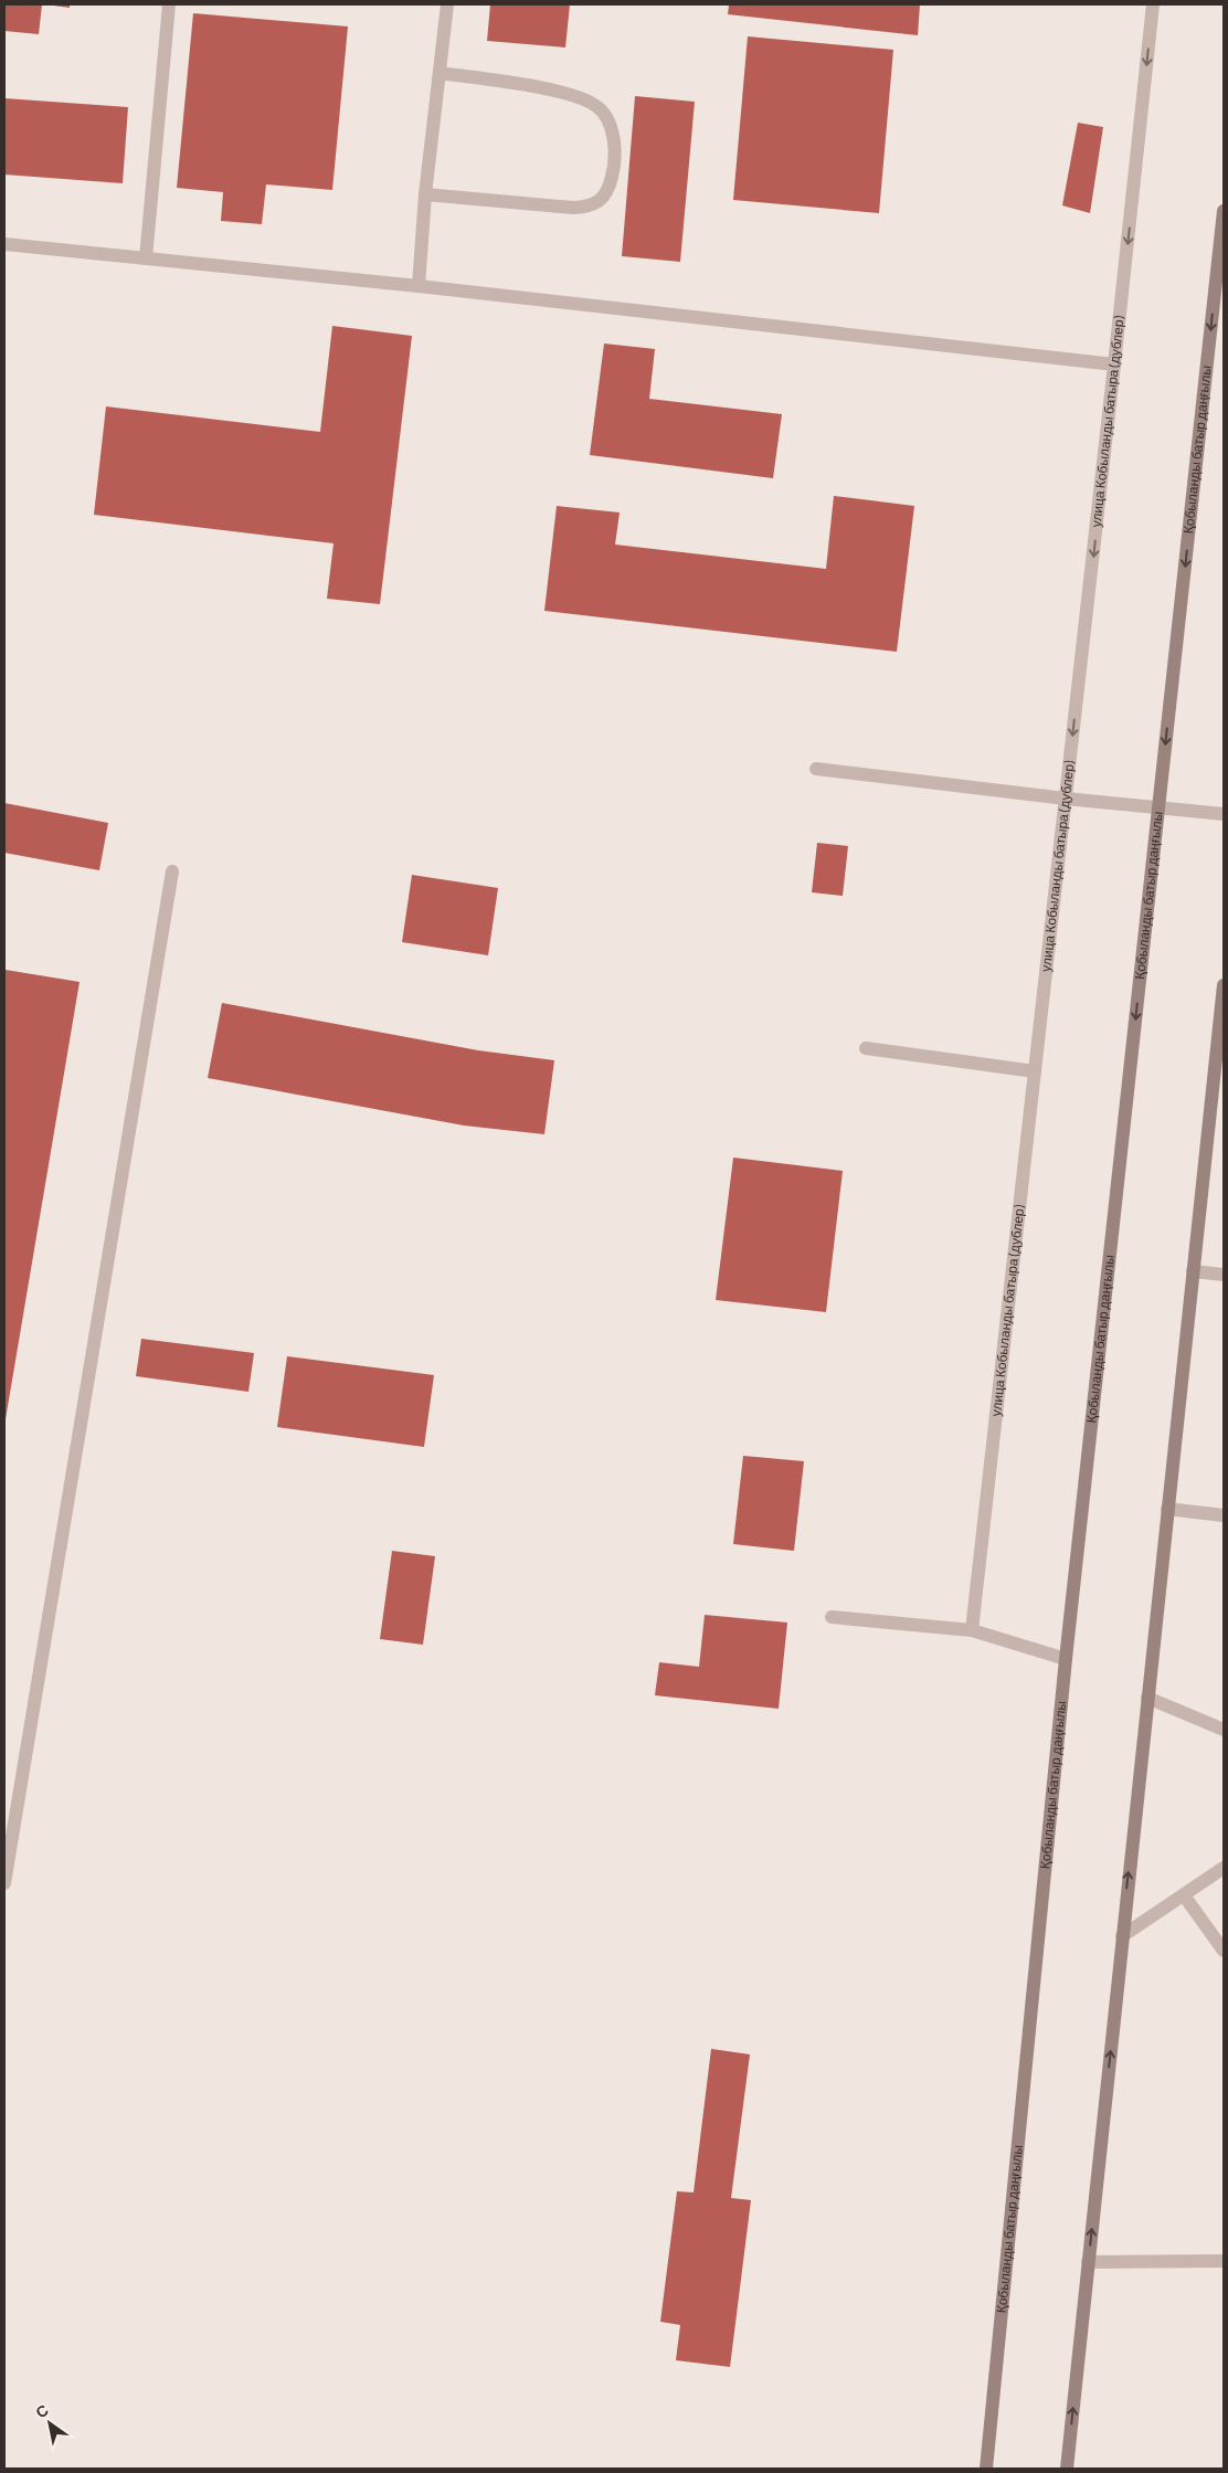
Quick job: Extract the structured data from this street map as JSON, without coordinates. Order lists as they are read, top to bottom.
{
  "streets": {
    "street": ["Қобыланды батыр даңғылы"],
    "lane": ["улица Кобыланды батыра (дублер)"]
  },
  "one_way": ["улица Кобыланды батыра (дублер)"],
  "north": "top left"
}
